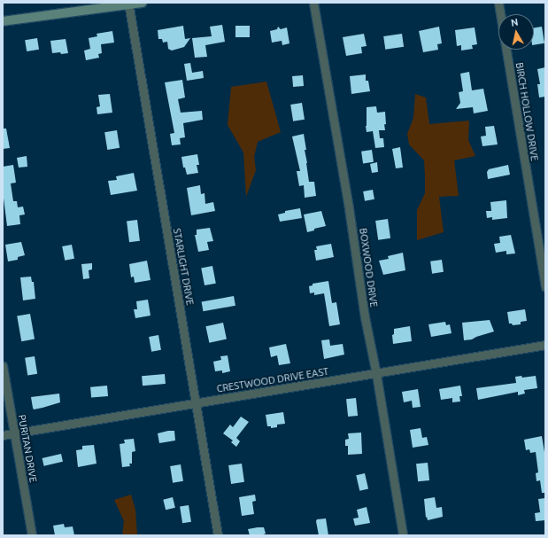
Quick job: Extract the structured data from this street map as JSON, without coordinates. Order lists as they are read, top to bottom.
{
  "streets": {
    "street": [
      "BIRCH HOLLOW DRIVE",
      "STARLIGHT DRIVE",
      "BOXWOOD DRIVE",
      "CRESTWOOD DRIVE EAST",
      "PURITAN DRIVE"
    ]
  },
  "crossings": [
    ["STARLIGHT DRIVE", "CRESTWOOD DRIVE EAST"],
    ["BOXWOOD DRIVE", "CRESTWOOD DRIVE EAST"],
    ["CRESTWOOD DRIVE EAST", "PURITAN DRIVE"]
  ],
  "north": "top"
}
